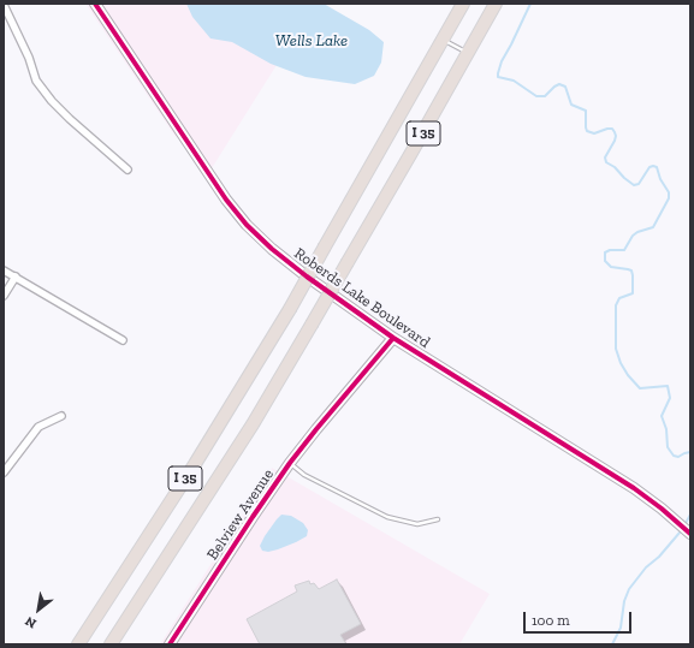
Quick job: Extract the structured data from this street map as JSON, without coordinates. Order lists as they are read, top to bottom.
{
  "streets": {
    "highway": ["I 35"],
    "street": ["Roberds Lake Boulevard", "Belview Avenue"]
  },
  "crossings": [
    ["Roberds Lake Boulevard", "Belview Avenue"]
  ],
  "water": ["Wells Lake"],
  "scale_bar": "100 m",
  "north": "bottom left"
}
